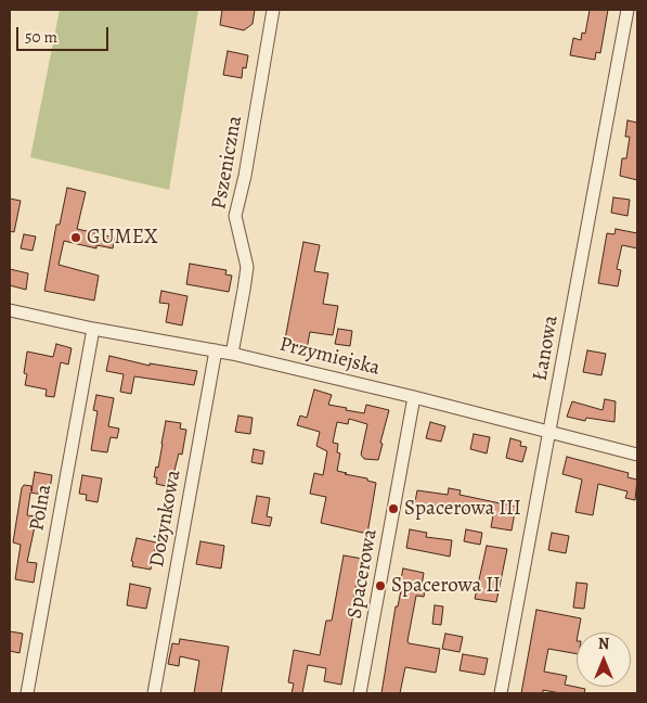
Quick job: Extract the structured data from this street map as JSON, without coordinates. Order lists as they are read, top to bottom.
{
  "streets": {
    "street": [
      "Pszeniczna",
      "Łanowa",
      "Przymiejska",
      "Polna",
      "Dożynkowa",
      "Spacerowa"
    ]
  },
  "crossings": [
    ["Pszeniczna", "Przymiejska"],
    ["Łanowa", "Przymiejska"],
    ["Przymiejska", "Polna"],
    ["Przymiejska", "Dożynkowa"],
    ["Przymiejska", "Spacerowa"]
  ],
  "places": ["GUMEX", "Spacerowa III", "Spacerowa II"],
  "scale_bar": "50 m",
  "north": "top"
}
